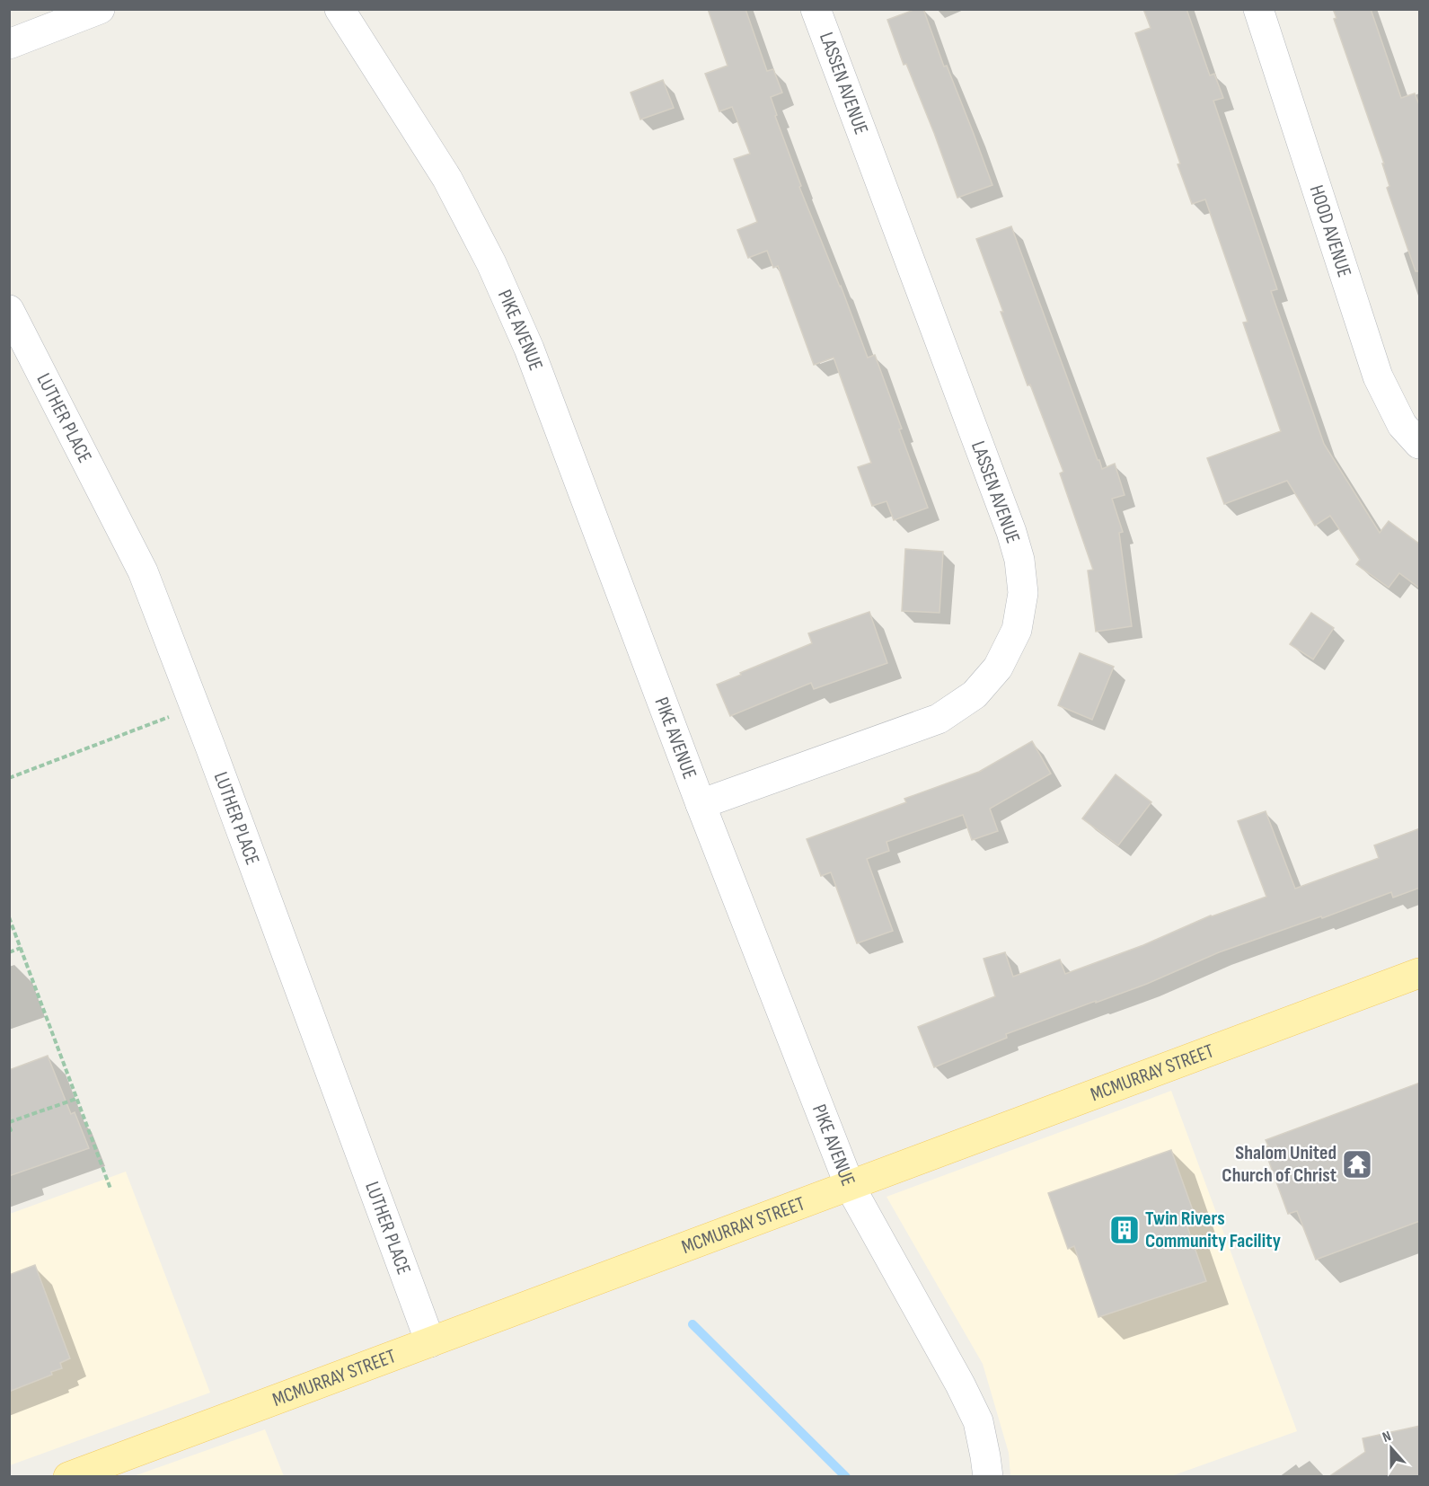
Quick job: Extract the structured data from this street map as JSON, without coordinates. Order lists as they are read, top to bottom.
{
  "streets": {
    "main road": ["MCMURRAY STREET"],
    "street": [
      "LASSEN AVENUE",
      "HOOD AVENUE",
      "PIKE AVENUE",
      "LUTHER PLACE"
    ]
  },
  "crossings": [
    ["LASSEN AVENUE", "PIKE AVENUE"],
    ["PIKE AVENUE", "MCMURRAY STREET"],
    ["LUTHER PLACE", "MCMURRAY STREET"]
  ],
  "places": {
    "temple": ["Shalom United Church of Christ"],
    "building": ["Twin Rivers Community Facility"]
  },
  "north": "top"
}
